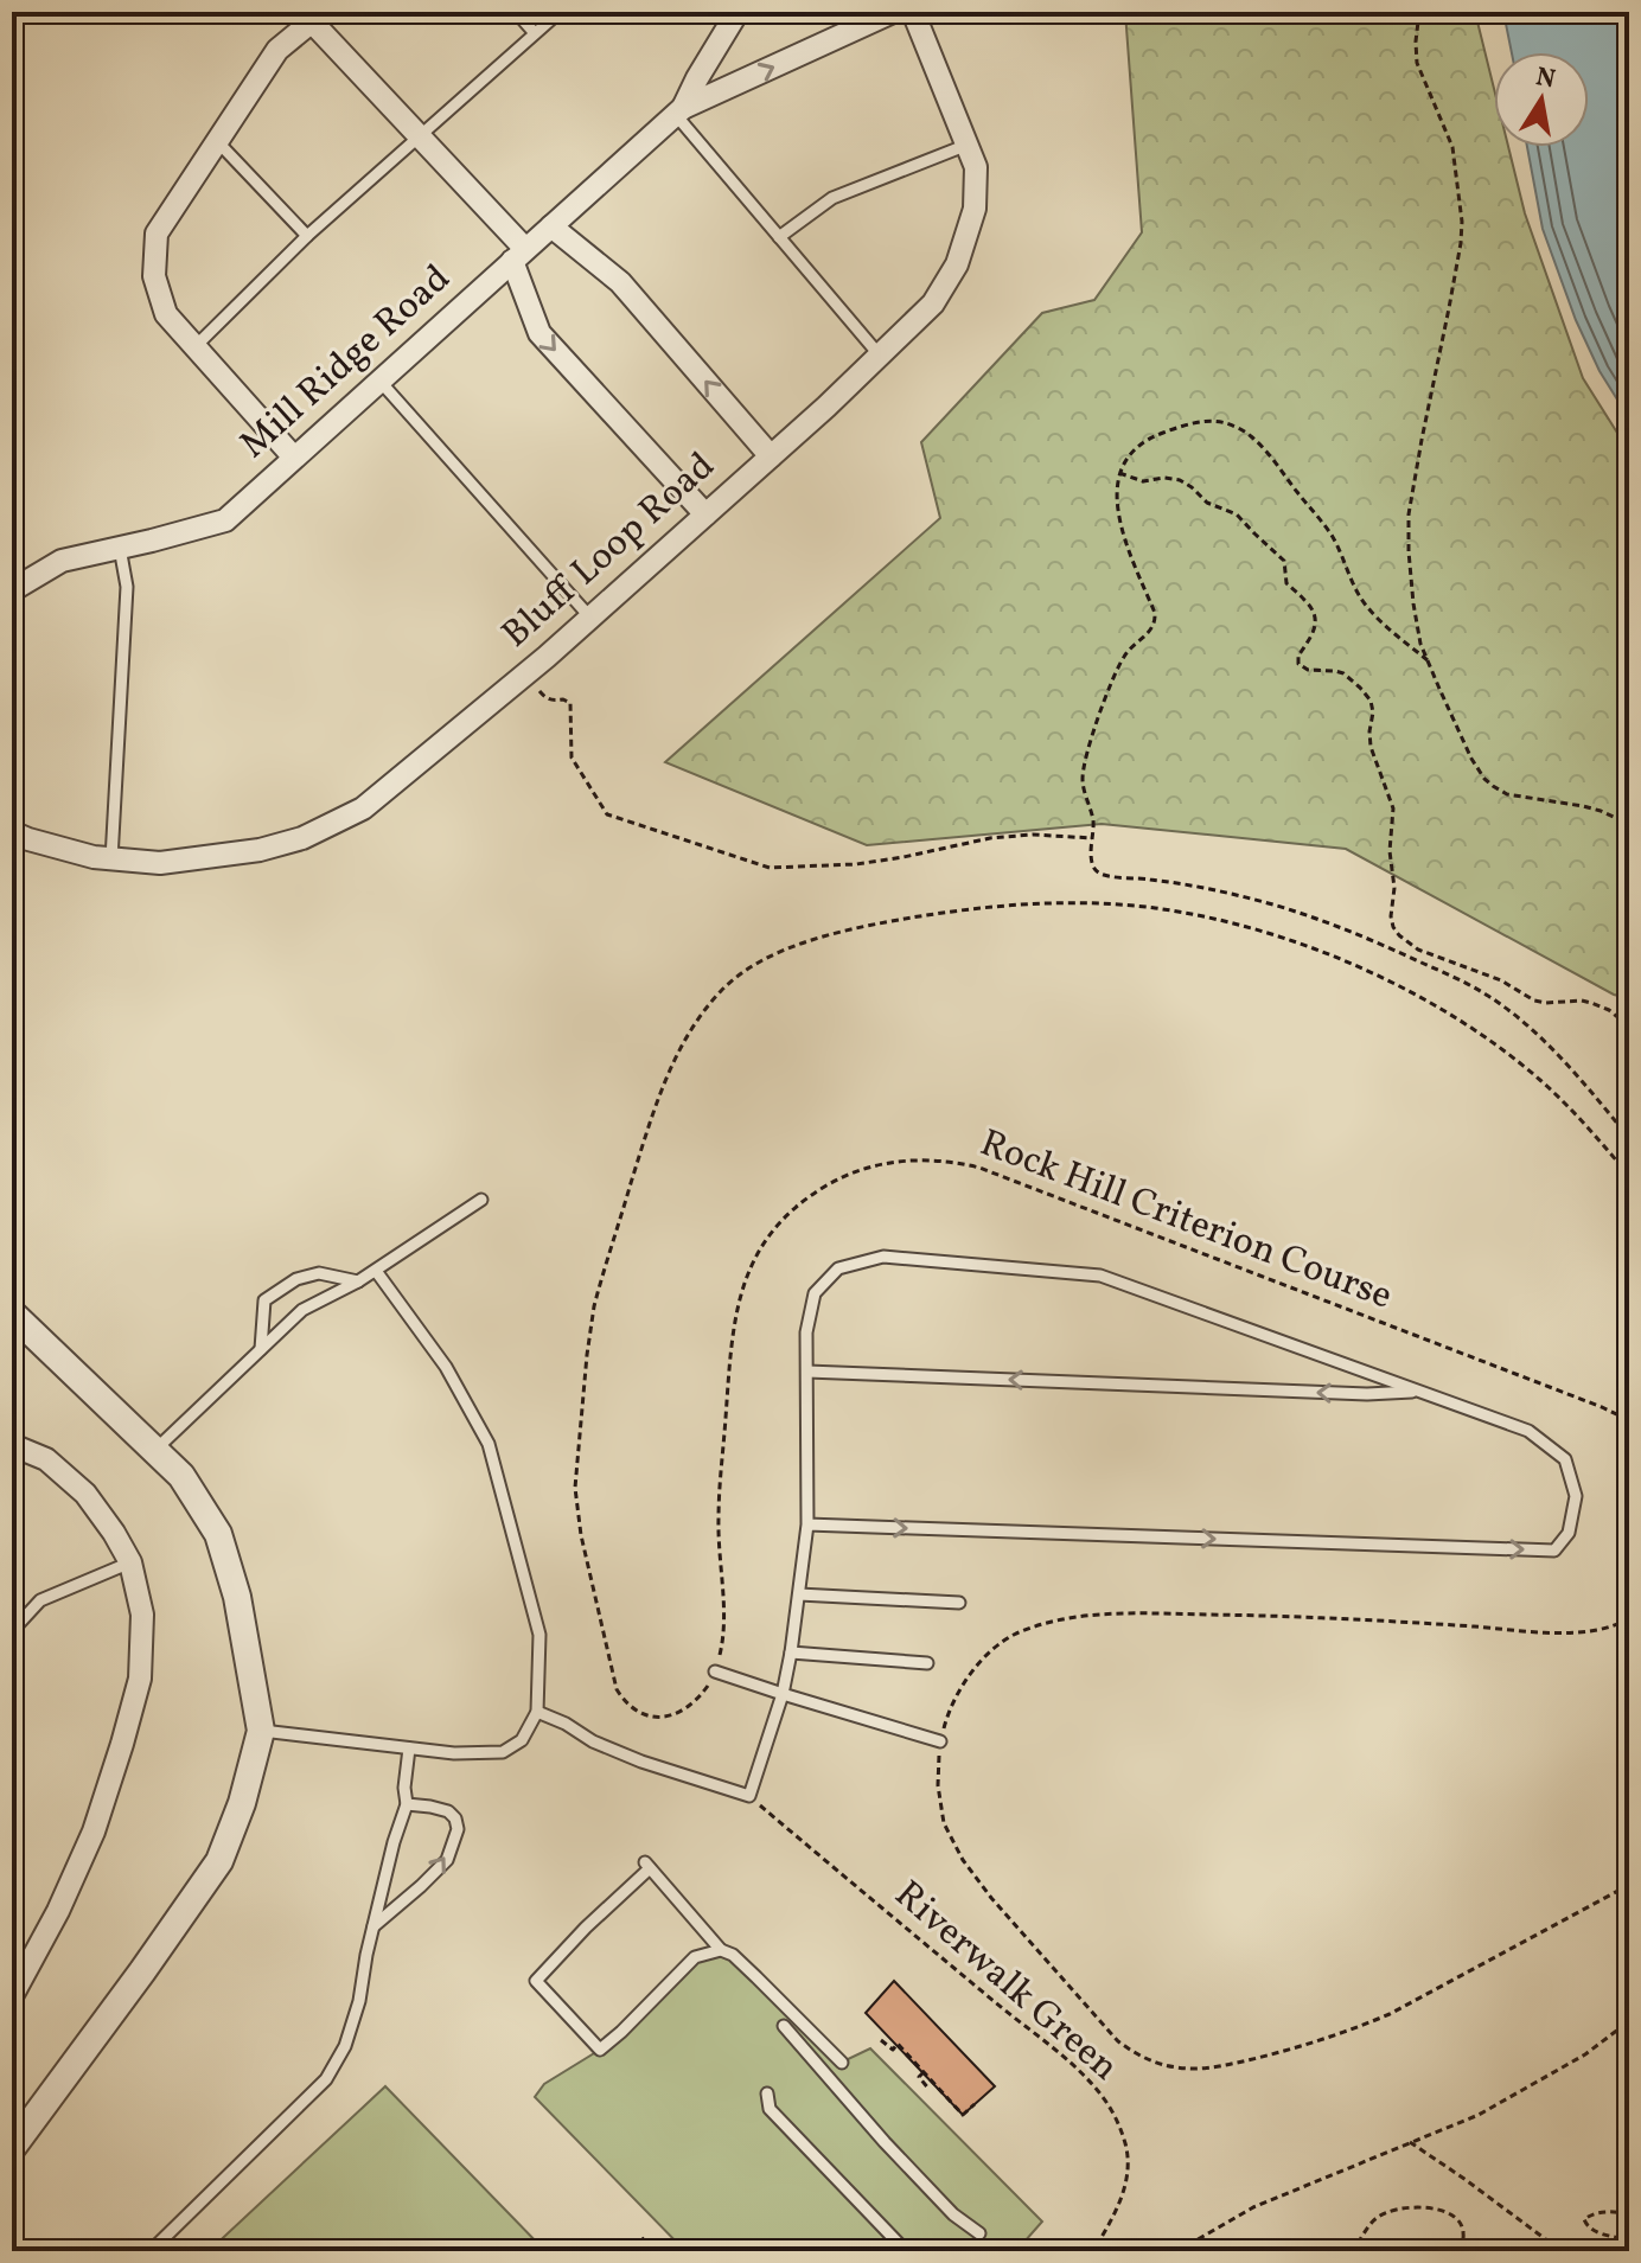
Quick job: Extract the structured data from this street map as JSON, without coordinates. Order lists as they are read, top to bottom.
{
  "streets": {
    "street": ["Mill Ridge Road", "Bluff Loop Road"],
    "path": ["Rock Hill Criterion Course", "Riverwalk Green"]
  },
  "north": "top"
}
